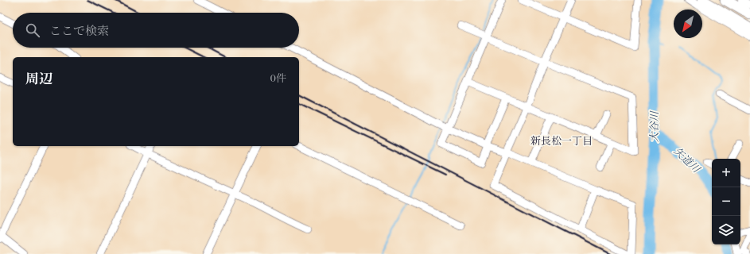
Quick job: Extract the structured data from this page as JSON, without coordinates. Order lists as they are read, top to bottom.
{
  "districts": ["新長松一丁目"],
  "water": ["大谷川", "矢道川"],
  "north": "bottom left",
  "page": {
    "search": "ここで検索",
    "heading": ["周辺", "0件"],
    "map_buttons": ["+", "−"]
  }
}
